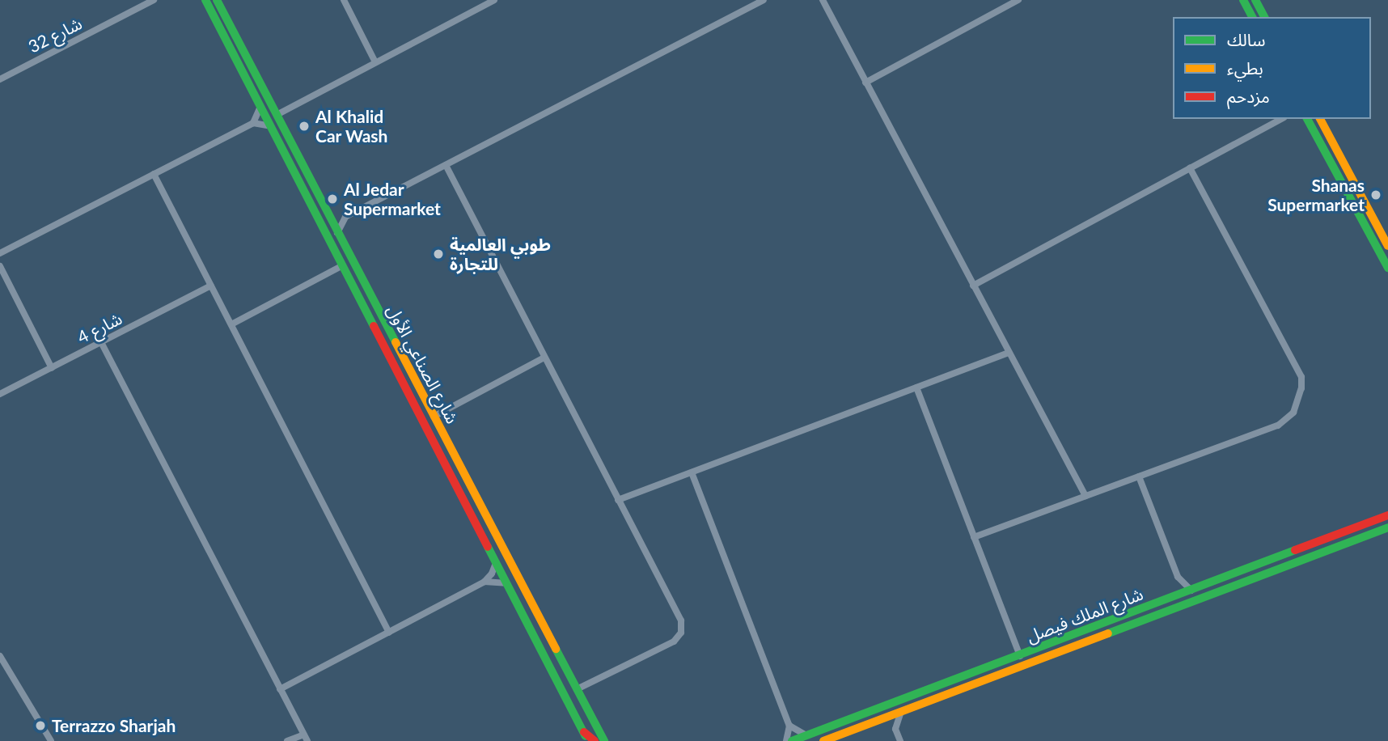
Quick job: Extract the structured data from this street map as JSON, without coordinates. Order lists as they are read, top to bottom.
{
  "streets": {
    "main road": ["شارع الصناعي الأول", "شارع الملك فيصل"],
    "street": ["شارع 32", "شارع 4"]
  },
  "places": [
    "Al Khalid Car Wash",
    "Shanas Supermarket",
    "Al Jedar Supermarket",
    "طوبي العالمية للتجارة",
    "Terrazzo Sharjah"
  ],
  "legend": ["سالك", "بطيء", "مزدحم"]
}
